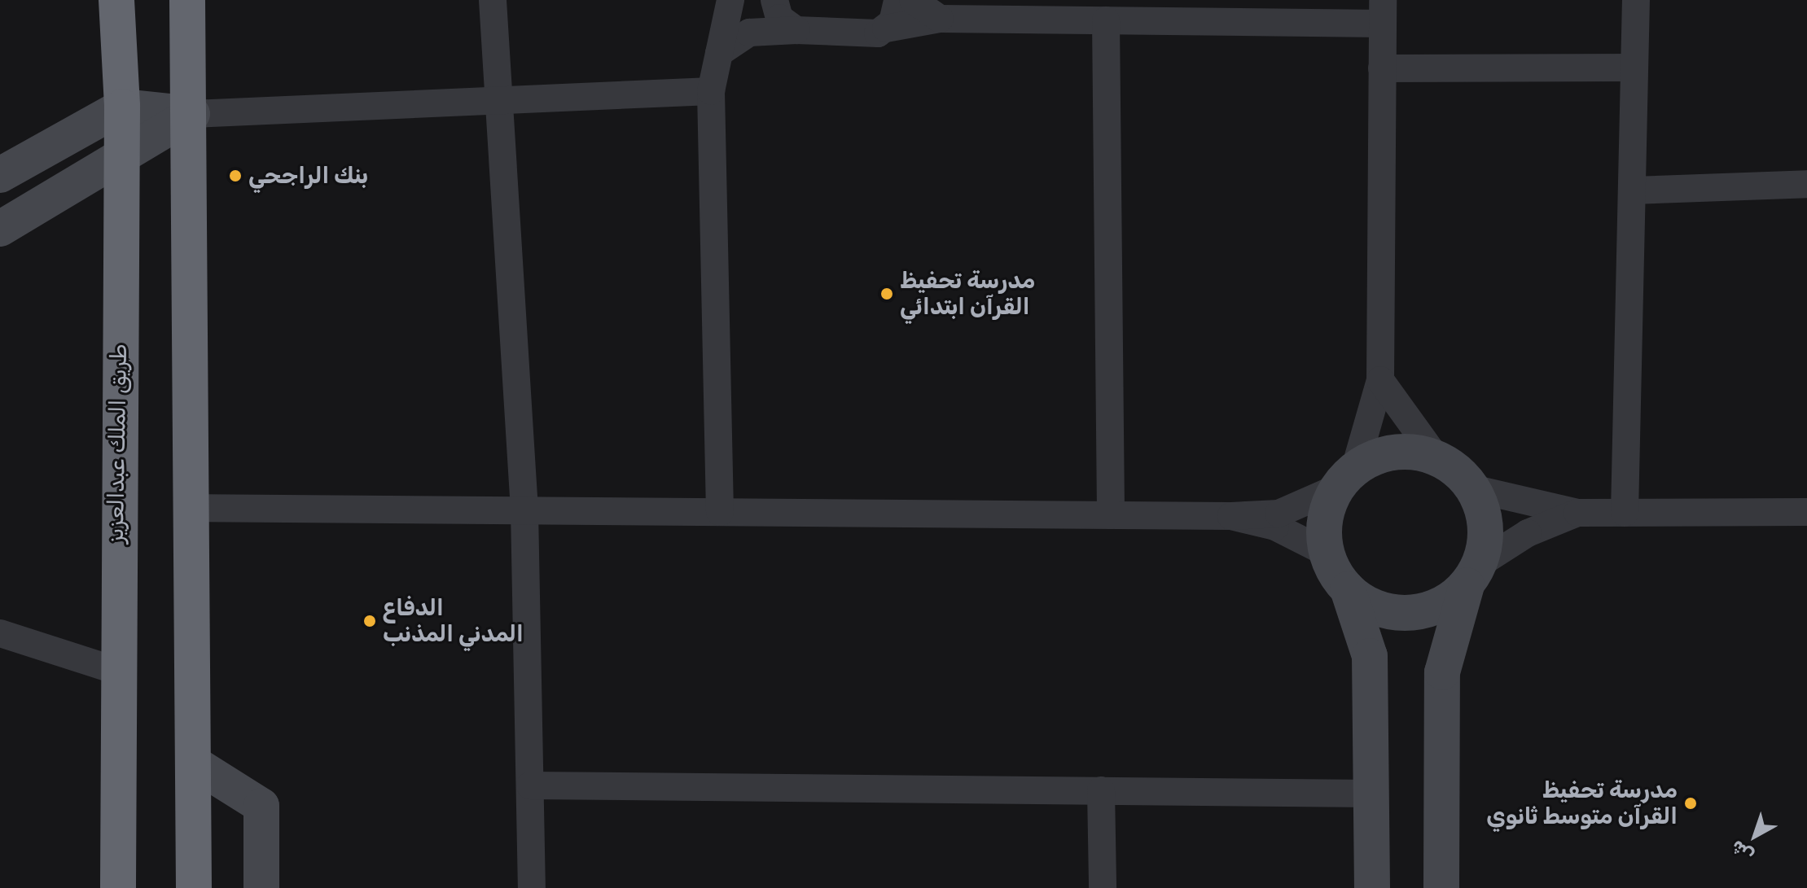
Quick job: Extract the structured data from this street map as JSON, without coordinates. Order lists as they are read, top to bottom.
{
  "streets": {
    "highway": ["طريق الملك عبدالعزيز"]
  },
  "places": [
    "بنك الراجحي",
    "مدرسة تحفيظ القرآن ابتدائي",
    "الدفاع المدني المذنب",
    "مدرسة تحفيظ القرآن متوسط ثانوي"
  ],
  "north": "bottom left"
}
